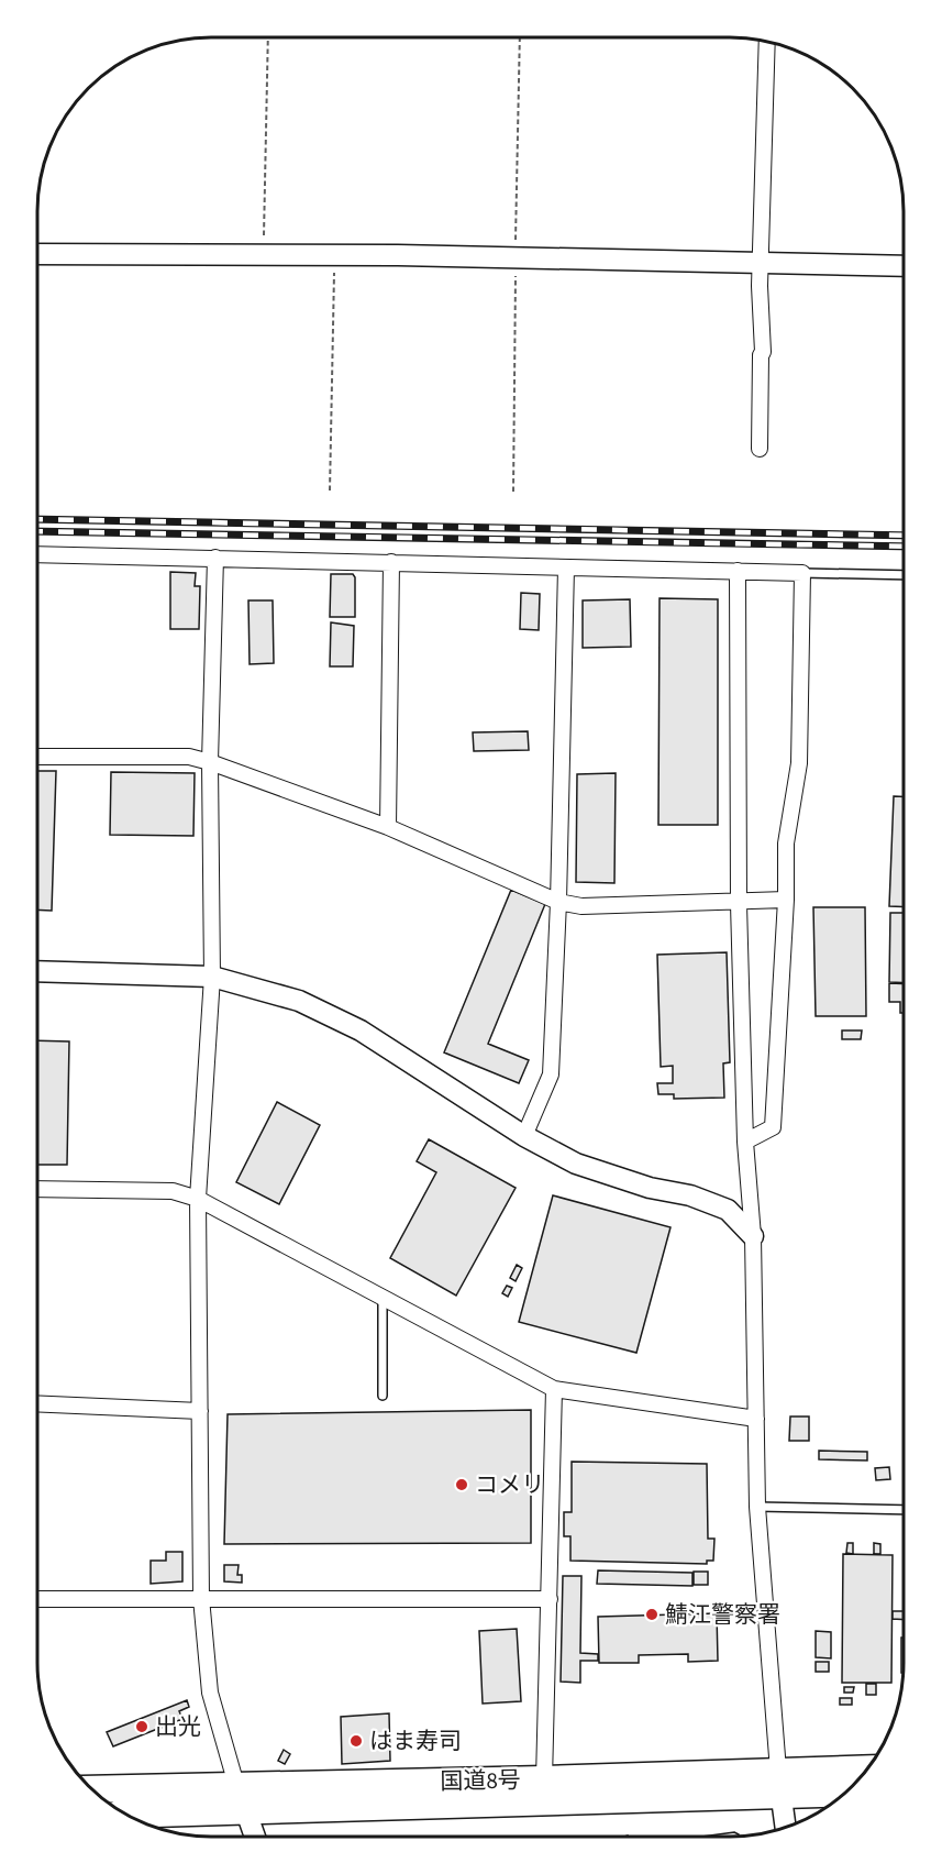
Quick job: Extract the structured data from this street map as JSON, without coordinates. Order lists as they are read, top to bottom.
{
  "streets": {
    "highway": ["国道8号"]
  },
  "places": [
    "コメリ",
    "鯖江警察署",
    "出光",
    "はま寿司"
  ]
}
